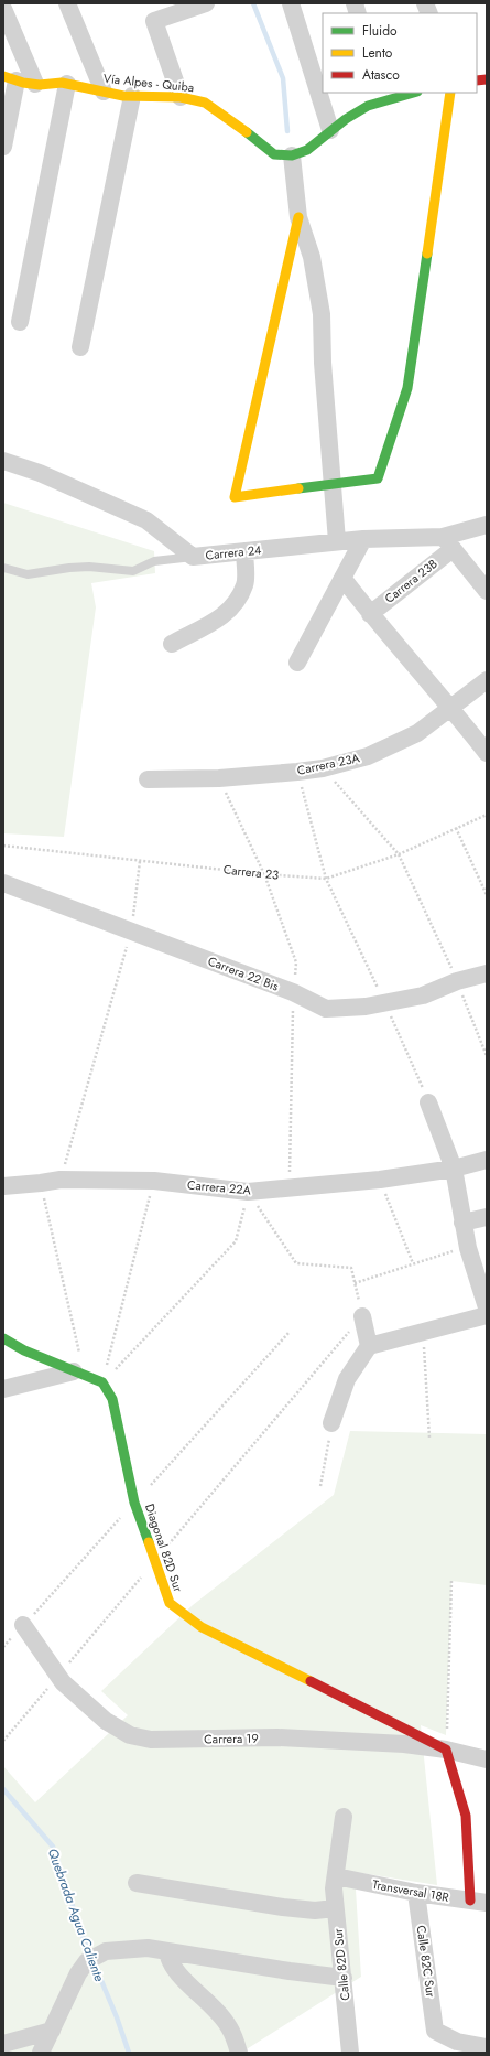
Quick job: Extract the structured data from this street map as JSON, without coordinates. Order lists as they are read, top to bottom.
{
  "streets": {
    "street": [
      "Vía Alpes - Quiba",
      "Carrera 24",
      "Carrera 23B",
      "Carrera 23A",
      "Carrera 22 Bis",
      "Carrera 22A",
      "Diagonal 82D Sur",
      "Carrera 19",
      "Transversal 18R",
      "Calle 82C Sur",
      "Calle 82D Sur"
    ],
    "path": ["Carrera 23"]
  },
  "crossings": [
    ["Carrera 24", "Carrera 23B"],
    ["Diagonal 82D Sur", "Carrera 19"],
    ["Transversal 18R", "Calle 82C Sur"],
    ["Transversal 18R", "Calle 82D Sur"]
  ],
  "water": ["Quebrada Agua Caliente"],
  "legend": ["Fluido", "Lento", "Atasco"]
}
